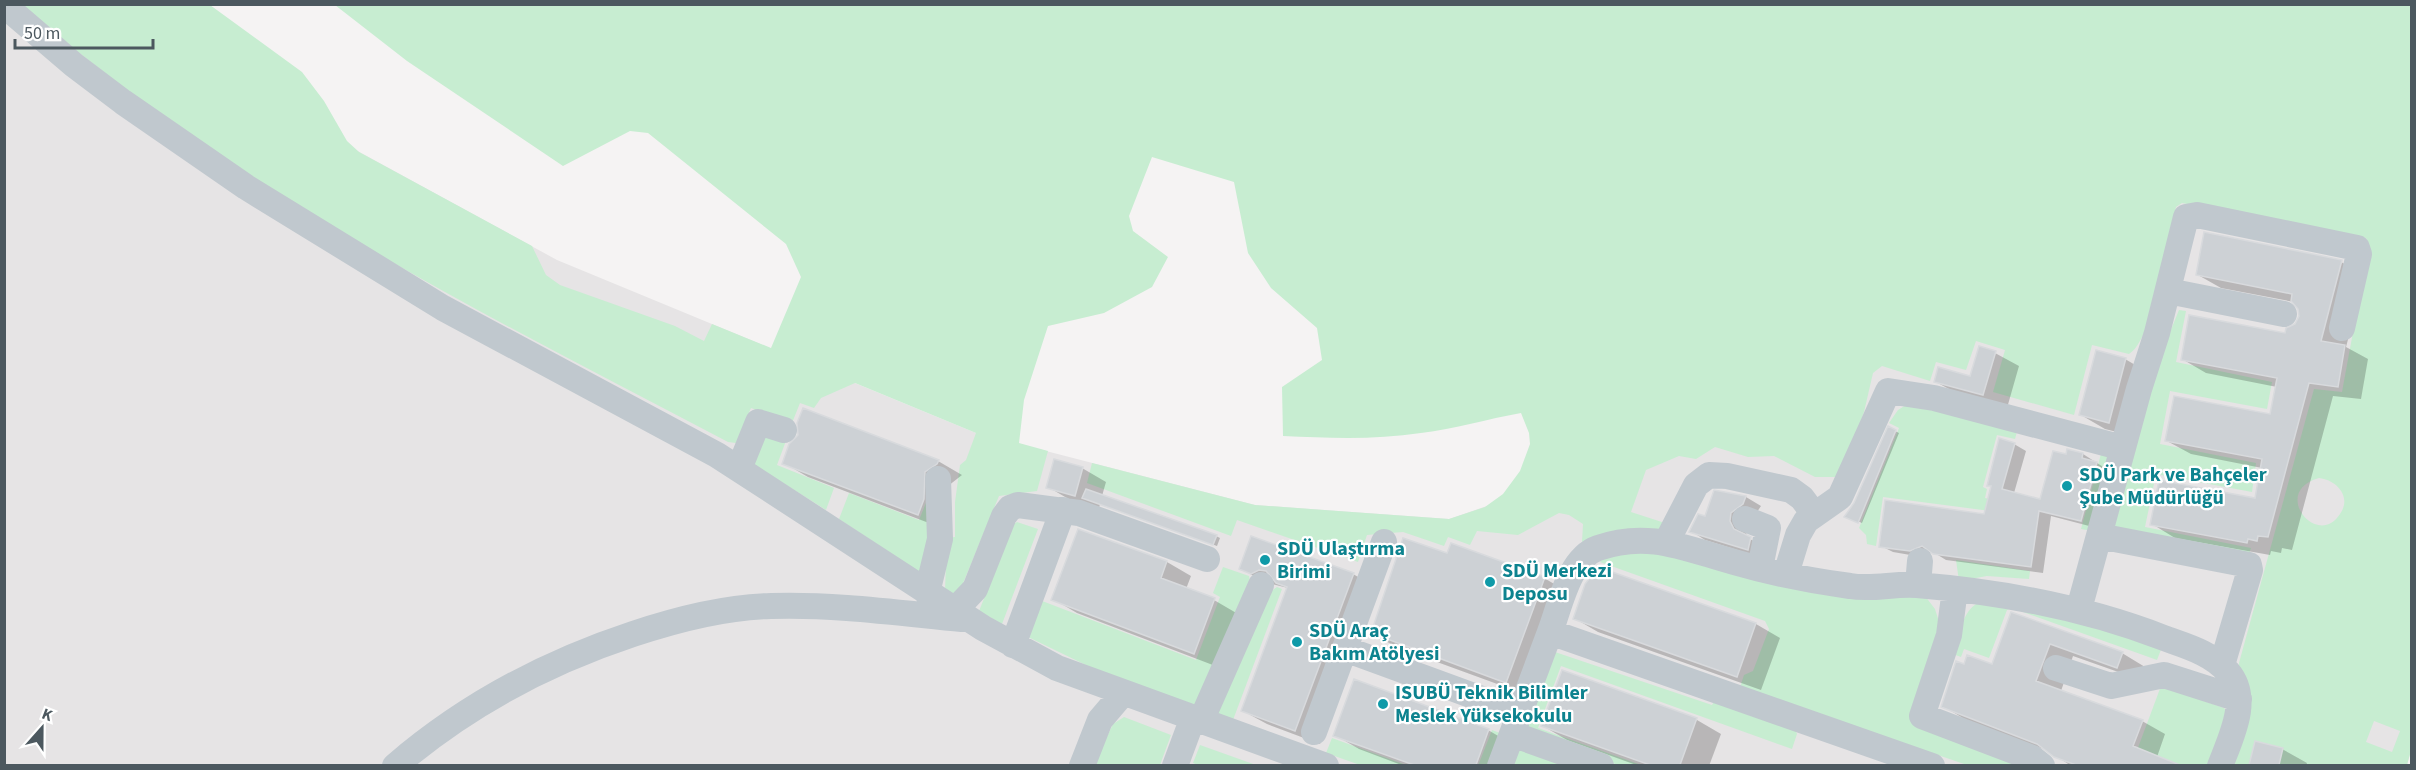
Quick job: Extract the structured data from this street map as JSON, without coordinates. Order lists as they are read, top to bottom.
{
  "places": [
    "SDÜ Park ve Bahçeler Şube Müdürlüğü",
    "SDÜ Ulaştırma Birimi",
    "SDÜ Merkezi Deposu",
    "SDÜ Araç Bakım Atölyesi",
    "ISUBÜ Teknik Bilimler Meslek Yüksekokulu"
  ],
  "scale_bar": "50 m",
  "north": "top"
}
